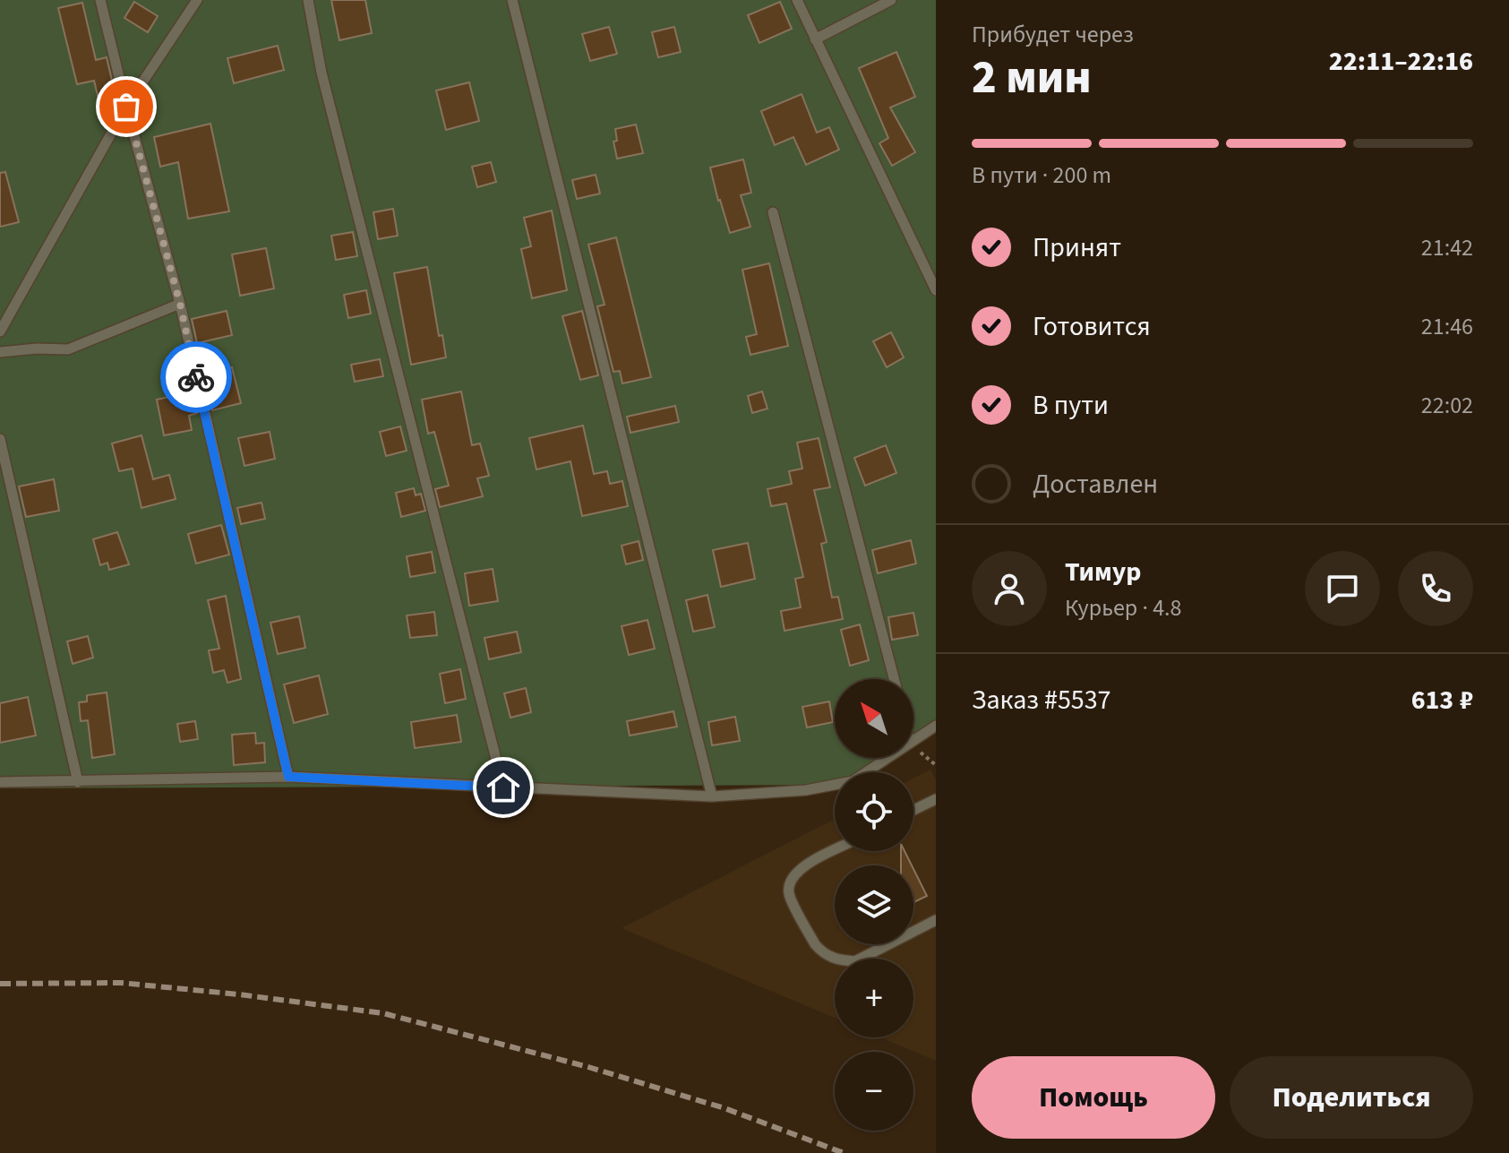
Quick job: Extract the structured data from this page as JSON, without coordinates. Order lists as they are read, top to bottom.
{
  "north": "top left",
  "page": {
    "heading": ["2 мин", "Прибудет через", "22:11–22:16"],
    "panel": [
      "Тимур",
      "Курьер · 4.8",
      "Заказ #5537",
      "613 ₽"
    ],
    "bar": "В пути · 200 m",
    "list": [
      ["Принят", "21:42"],
      ["Готовится", "21:46"],
      ["В пути", "22:02"],
      "Доставлен"
    ],
    "map_buttons": ["+", "−"],
    "buttons": ["Помощь", "Поделиться"]
  }
}
